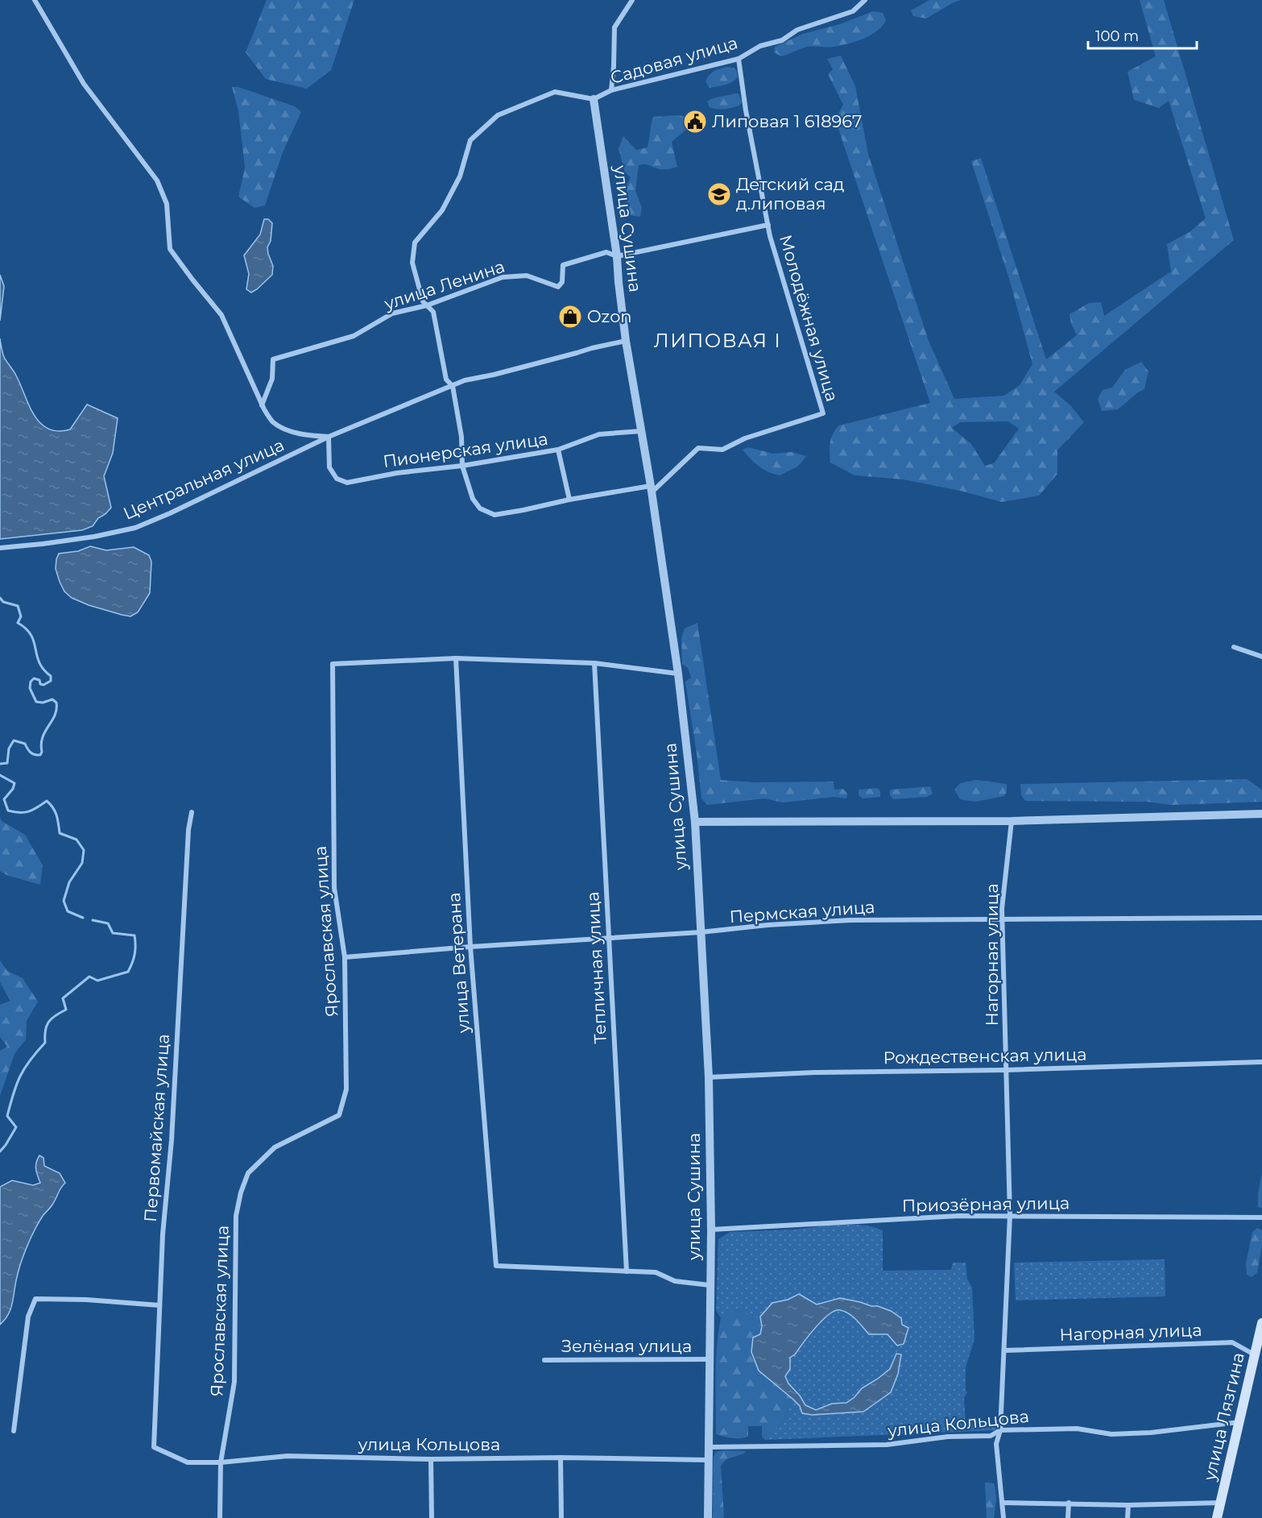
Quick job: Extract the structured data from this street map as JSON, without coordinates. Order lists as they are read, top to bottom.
{
  "streets": {
    "main road": ["улица Лязгина"],
    "street": [
      "Садовая улица",
      "улица Сушина",
      "улица Ленина",
      "Молодёжная улица",
      "Пионерская улица",
      "Центральная улица",
      "Пермская улица",
      "Ярославская улица",
      "Нагорная улица",
      "улица Ветерана",
      "Тепличная улица",
      "Рождественская улица",
      "Первомайская улица",
      "Приозёрная улица",
      "Зелёная улица",
      "улица Кольцова"
    ]
  },
  "crossings": [
    ["Садовая улица", "улица Сушина"],
    ["Садовая улица", "Молодёжная улица"],
    ["улица Сушина", "улица Ленина"],
    ["улица Сушина", "Молодёжная улица"],
    ["улица Сушина", "Пионерская улица"],
    ["улица Сушина", "Центральная улица"],
    ["улица Сушина", "Пермская улица"],
    ["улица Сушина", "Рождественская улица"],
    ["улица Сушина", "Приозёрная улица"],
    ["улица Сушина", "Зелёная улица"],
    ["улица Сушина", "улица Кольцова"],
    ["улица Ленина", "Молодёжная улица"],
    ["улица Ленина", "Центральная улица"],
    ["Пионерская улица", "Центральная улица"],
    ["Пермская улица", "Ярославская улица"],
    ["Пермская улица", "Нагорная улица"],
    ["Пермская улица", "улица Ветерана"],
    ["Пермская улица", "Тепличная улица"],
    ["Ярославская улица", "улица Ветерана"],
    ["Ярославская улица", "улица Кольцова"],
    ["Нагорная улица", "Рождественская улица"],
    ["Нагорная улица", "Приозёрная улица"],
    ["Нагорная улица", "улица Лязгина"],
    ["Нагорная улица", "улица Кольцова"],
    ["улица Ветерана", "Тепличная улица"],
    ["Первомайская улица", "улица Кольцова"],
    ["улица Лязгина", "улица Кольцова"]
  ],
  "districts": ["ЛИПОВАЯ I"],
  "places": {
    "public building": ["Липовая 1 618967"],
    "school or university": ["Детский сад д.липовая"],
    "shop": ["Ozon"]
  },
  "scale_bar": "100 m"
}
